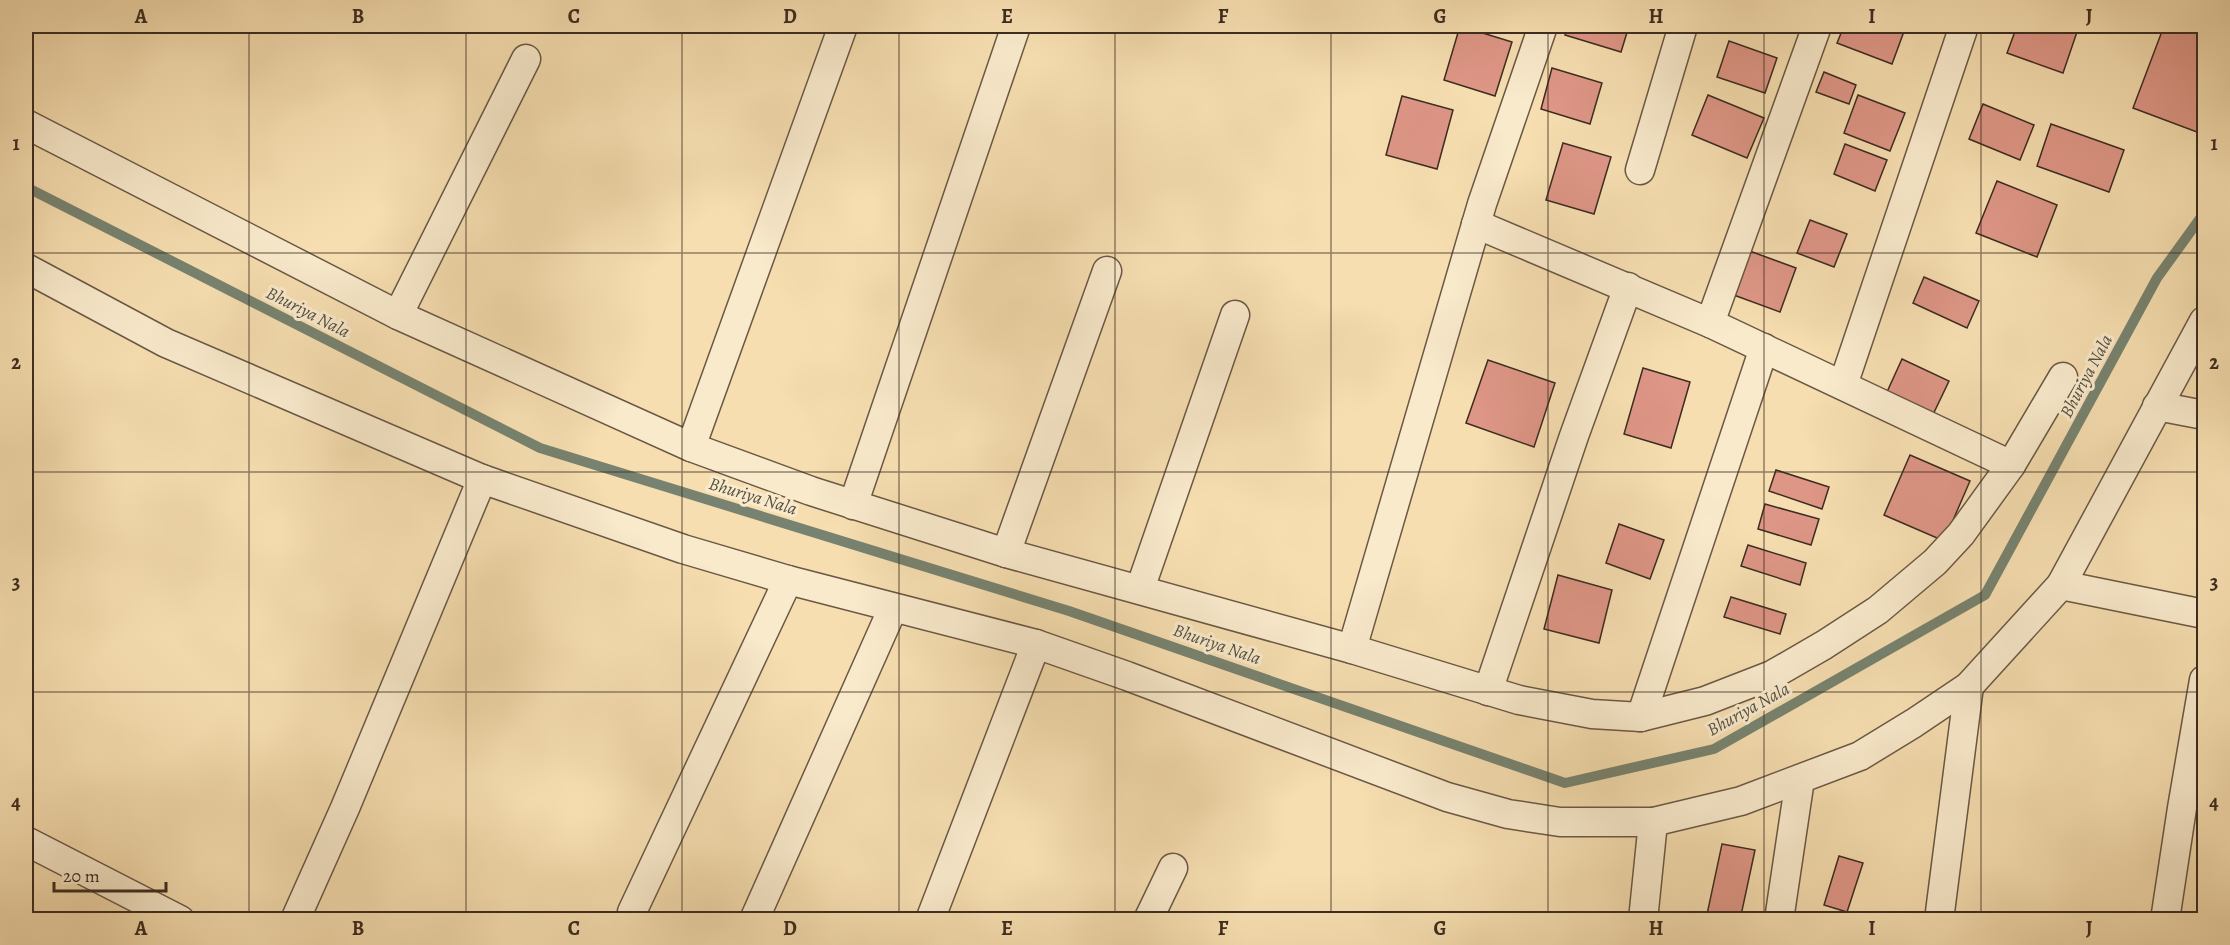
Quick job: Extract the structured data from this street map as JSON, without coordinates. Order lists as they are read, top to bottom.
{
  "water": ["Bhuriya Nala"],
  "scale_bar": "20 m",
  "grid": {
    "columns": [
      "A",
      "B",
      "C",
      "D",
      "E",
      "F",
      "G",
      "H",
      "I",
      "J"
    ],
    "rows": [
      "1",
      "2",
      "3",
      "4"
    ]
  }
}
